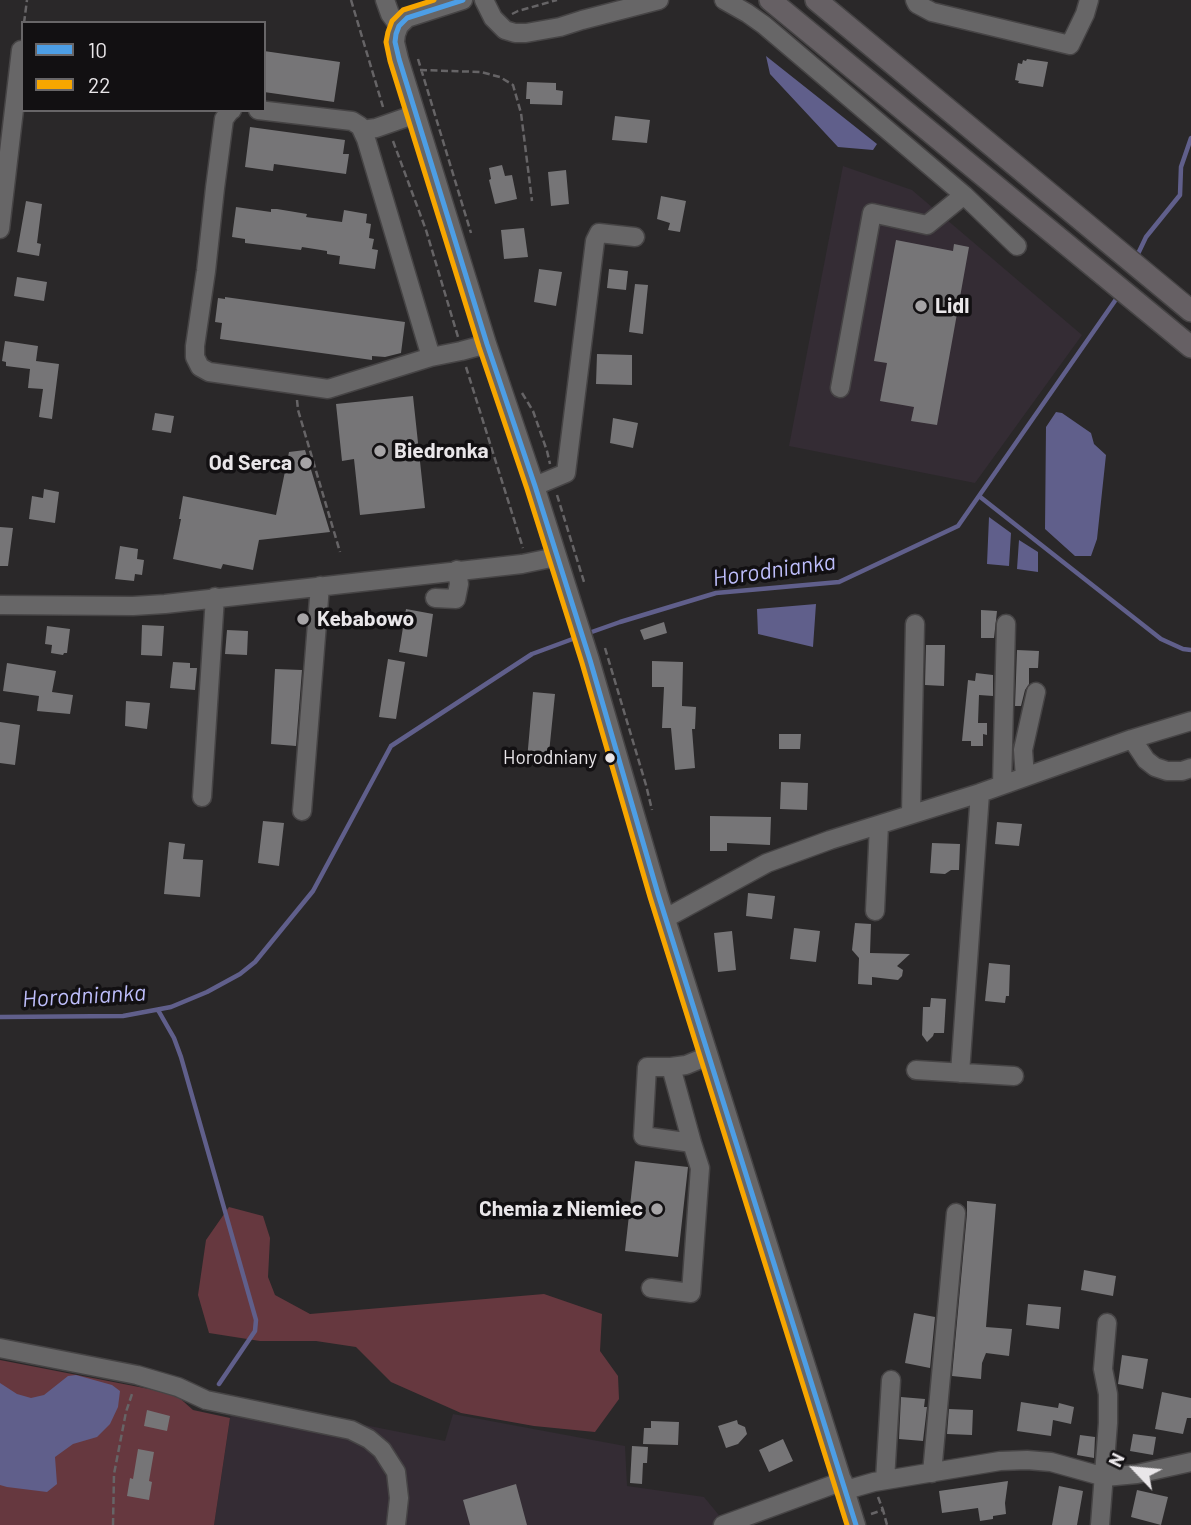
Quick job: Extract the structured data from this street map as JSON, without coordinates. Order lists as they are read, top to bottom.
{
  "water": ["Horodnianka"],
  "places": [
    "Lidl",
    "Biedronka",
    "Od Serca",
    "Kebabowo",
    "Horodniany",
    "Chemia z Niemiec"
  ],
  "lines": ["transit line 10", "transit line 22"],
  "legend": ["10", "22"],
  "north": "top left"
}
